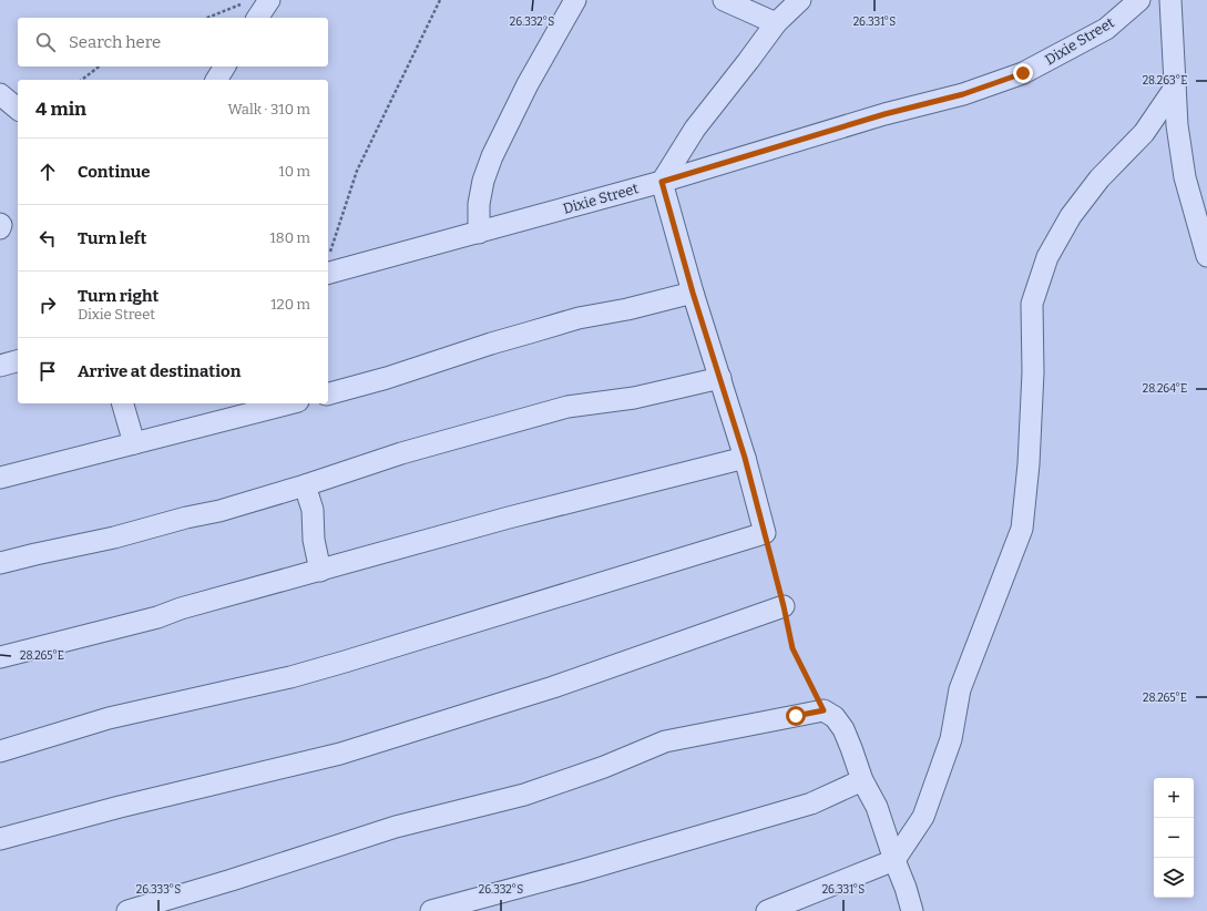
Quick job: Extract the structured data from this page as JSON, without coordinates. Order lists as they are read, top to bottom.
{
  "streets": {
    "street": ["Dixie Street"]
  },
  "page": {
    "search": "Search here",
    "heading": ["4 min", "Walk · 310 m"],
    "list": [
      ["Continue", "10 m"],
      ["Turn left", "180 m"],
      ["Turn right", "Dixie Street", "120 m"],
      "Arrive at destination"
    ],
    "map_buttons": ["+", "−"]
  },
  "coordinates": [
    "26.332°S",
    "26.331°S",
    "28.263°E",
    "28.264°E",
    "28.265°E",
    "26.333°S"
  ]
}
